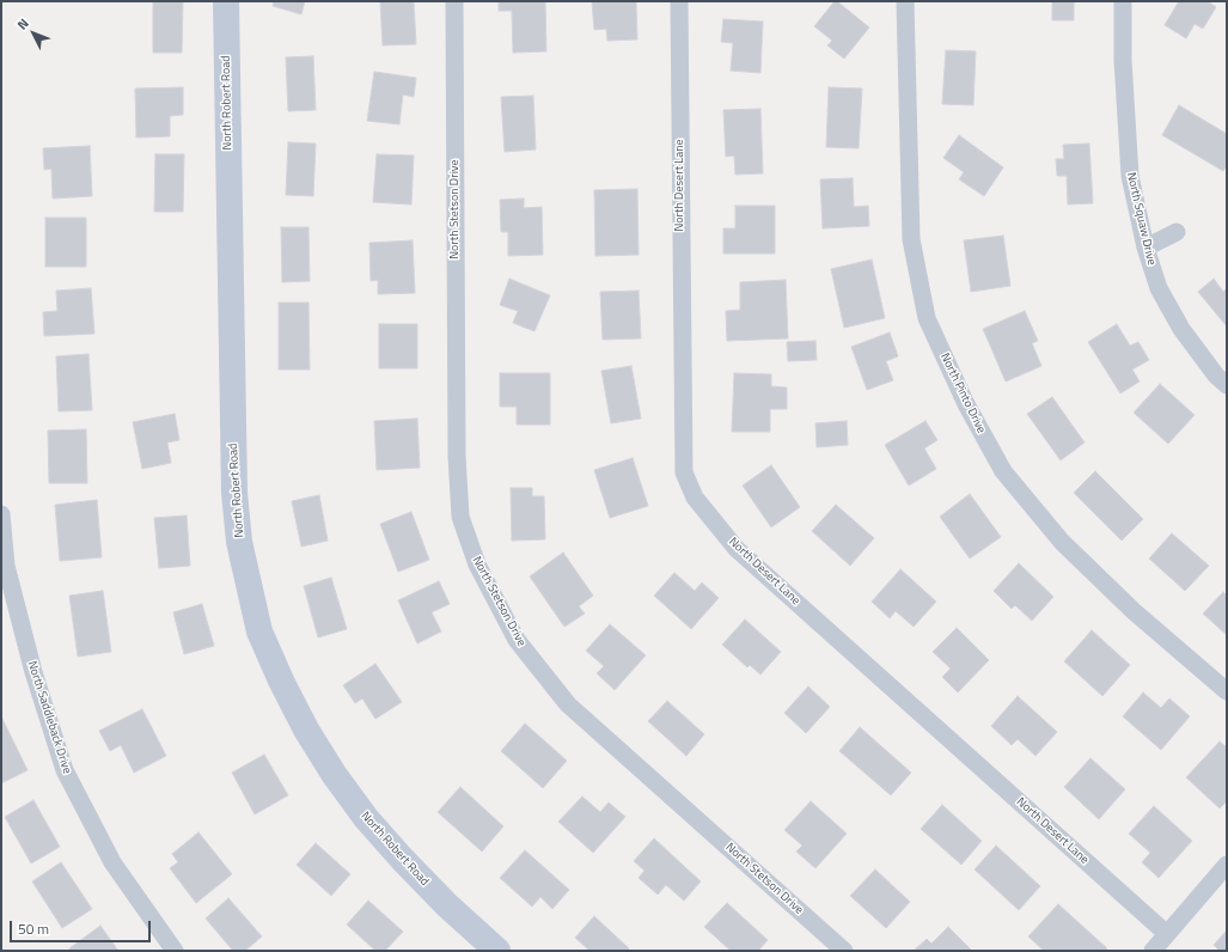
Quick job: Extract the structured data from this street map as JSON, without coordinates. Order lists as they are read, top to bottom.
{
  "streets": {
    "main road": ["North Robert Road"],
    "street": [
      "North Desert Lane",
      "North Stetson Drive",
      "North Squaw Drive",
      "North Pinto Drive",
      "North Saddleback Drive"
    ]
  },
  "scale_bar": "50 m",
  "north": "top left"
}
